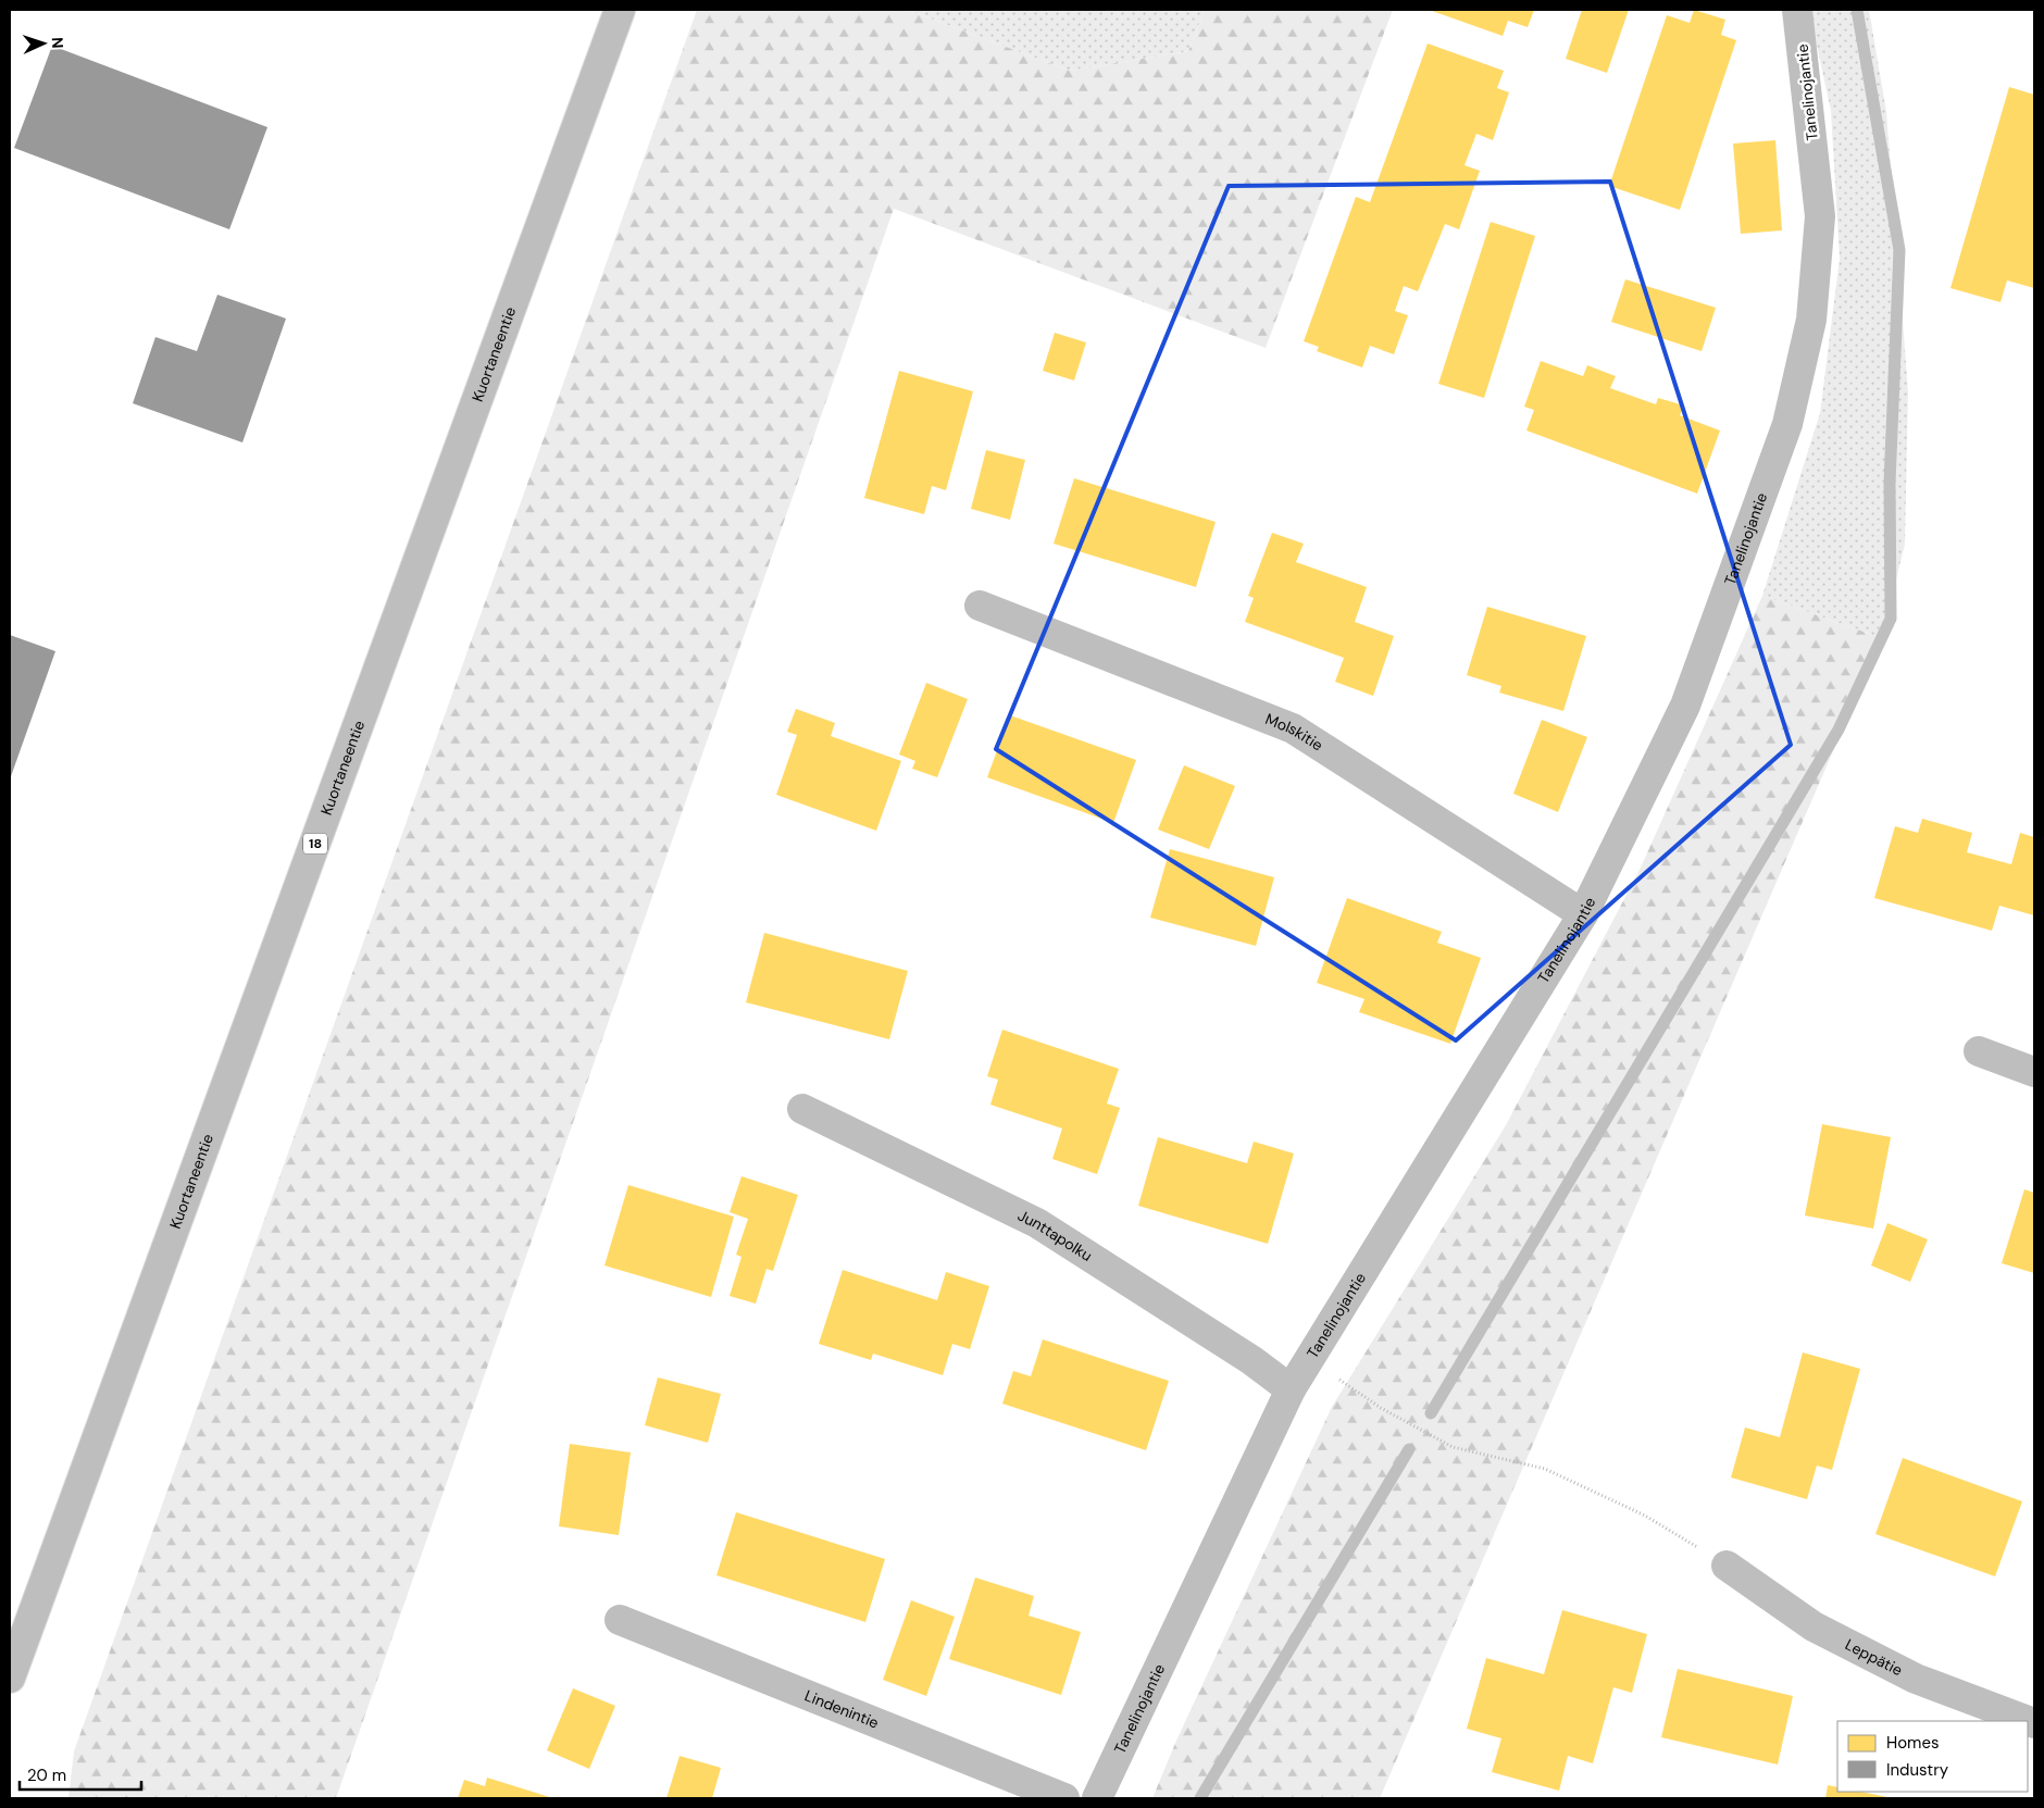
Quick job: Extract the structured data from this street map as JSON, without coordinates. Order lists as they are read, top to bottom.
{
  "streets": {
    "main road": [
      "Tanelinojantie",
      "Kuortaneentie",
      "Molskitie",
      "18",
      "Junttapolku",
      "Leppätie",
      "Lindenintie"
    ]
  },
  "crossings": [
    ["Tanelinojantie", "Molskitie"],
    ["Tanelinojantie", "Junttapolku"]
  ],
  "legend": ["Homes", "Industry"],
  "scale_bar": "20 m",
  "north": "right"
}
